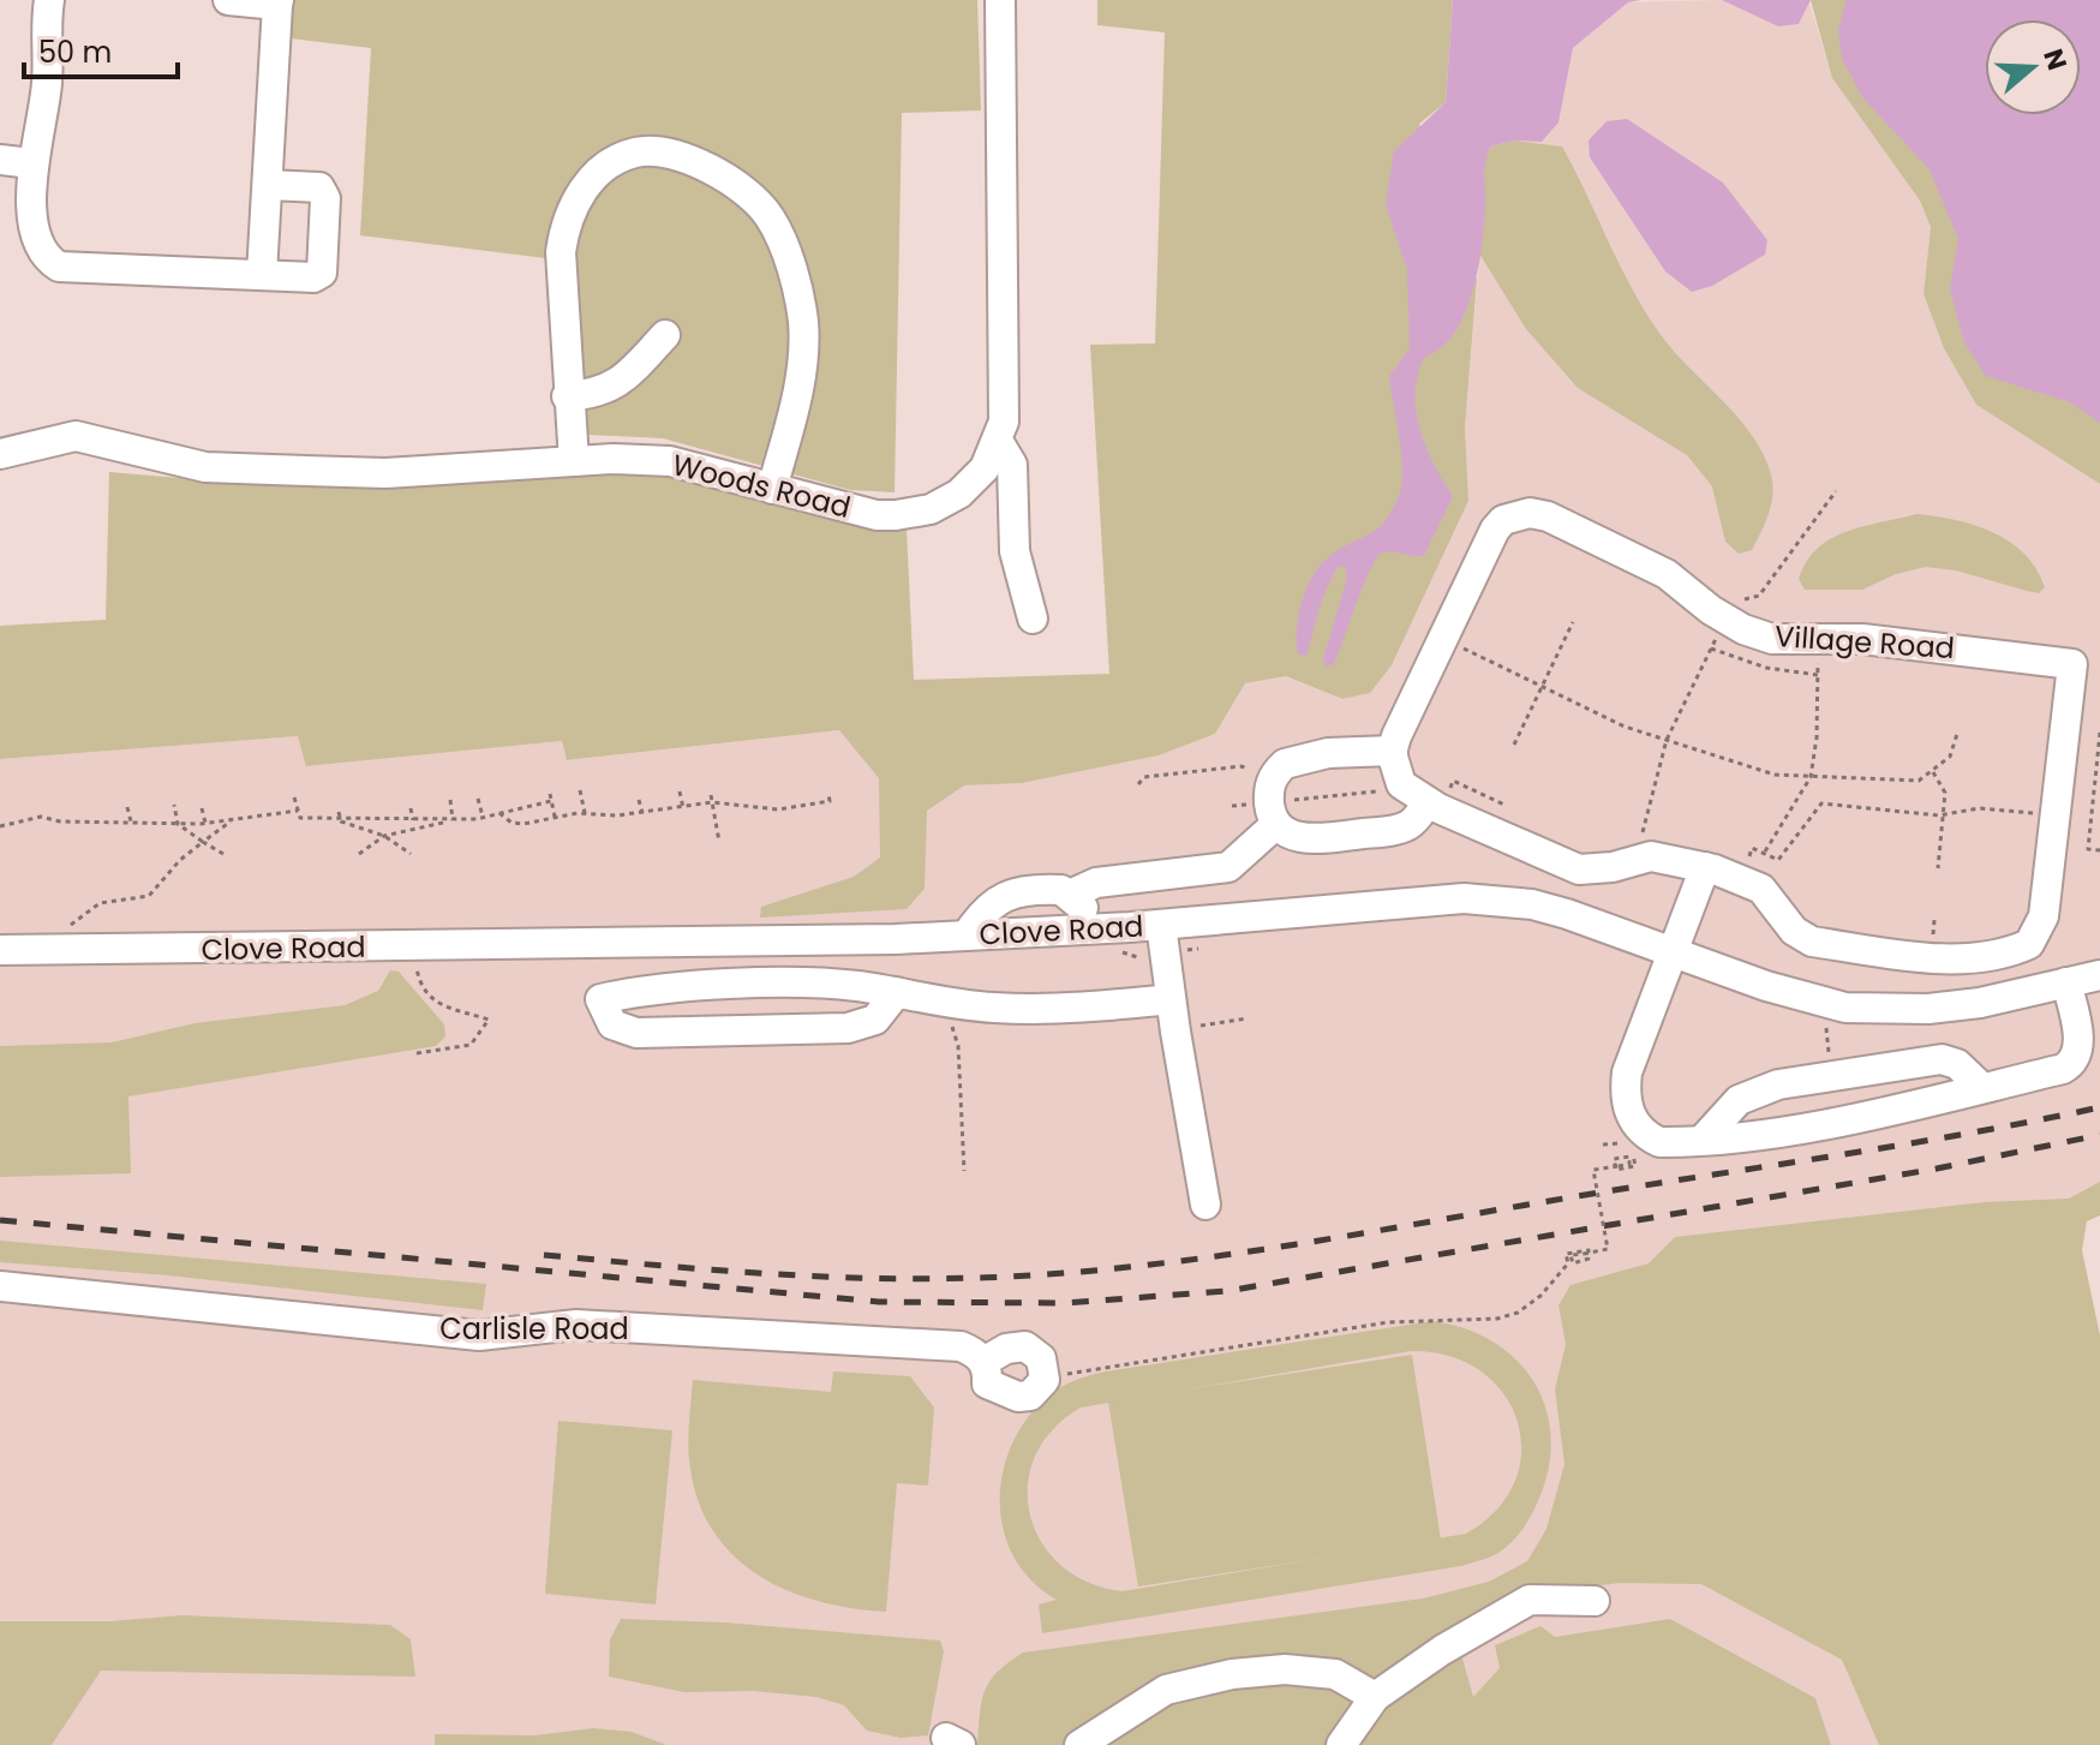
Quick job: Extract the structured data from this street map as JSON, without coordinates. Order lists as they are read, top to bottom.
{
  "streets": {
    "street": [
      "Woods Road",
      "Village Road",
      "Clove Road",
      "Carlisle Road"
    ]
  },
  "scale_bar": "50 m",
  "north": "right"
}
